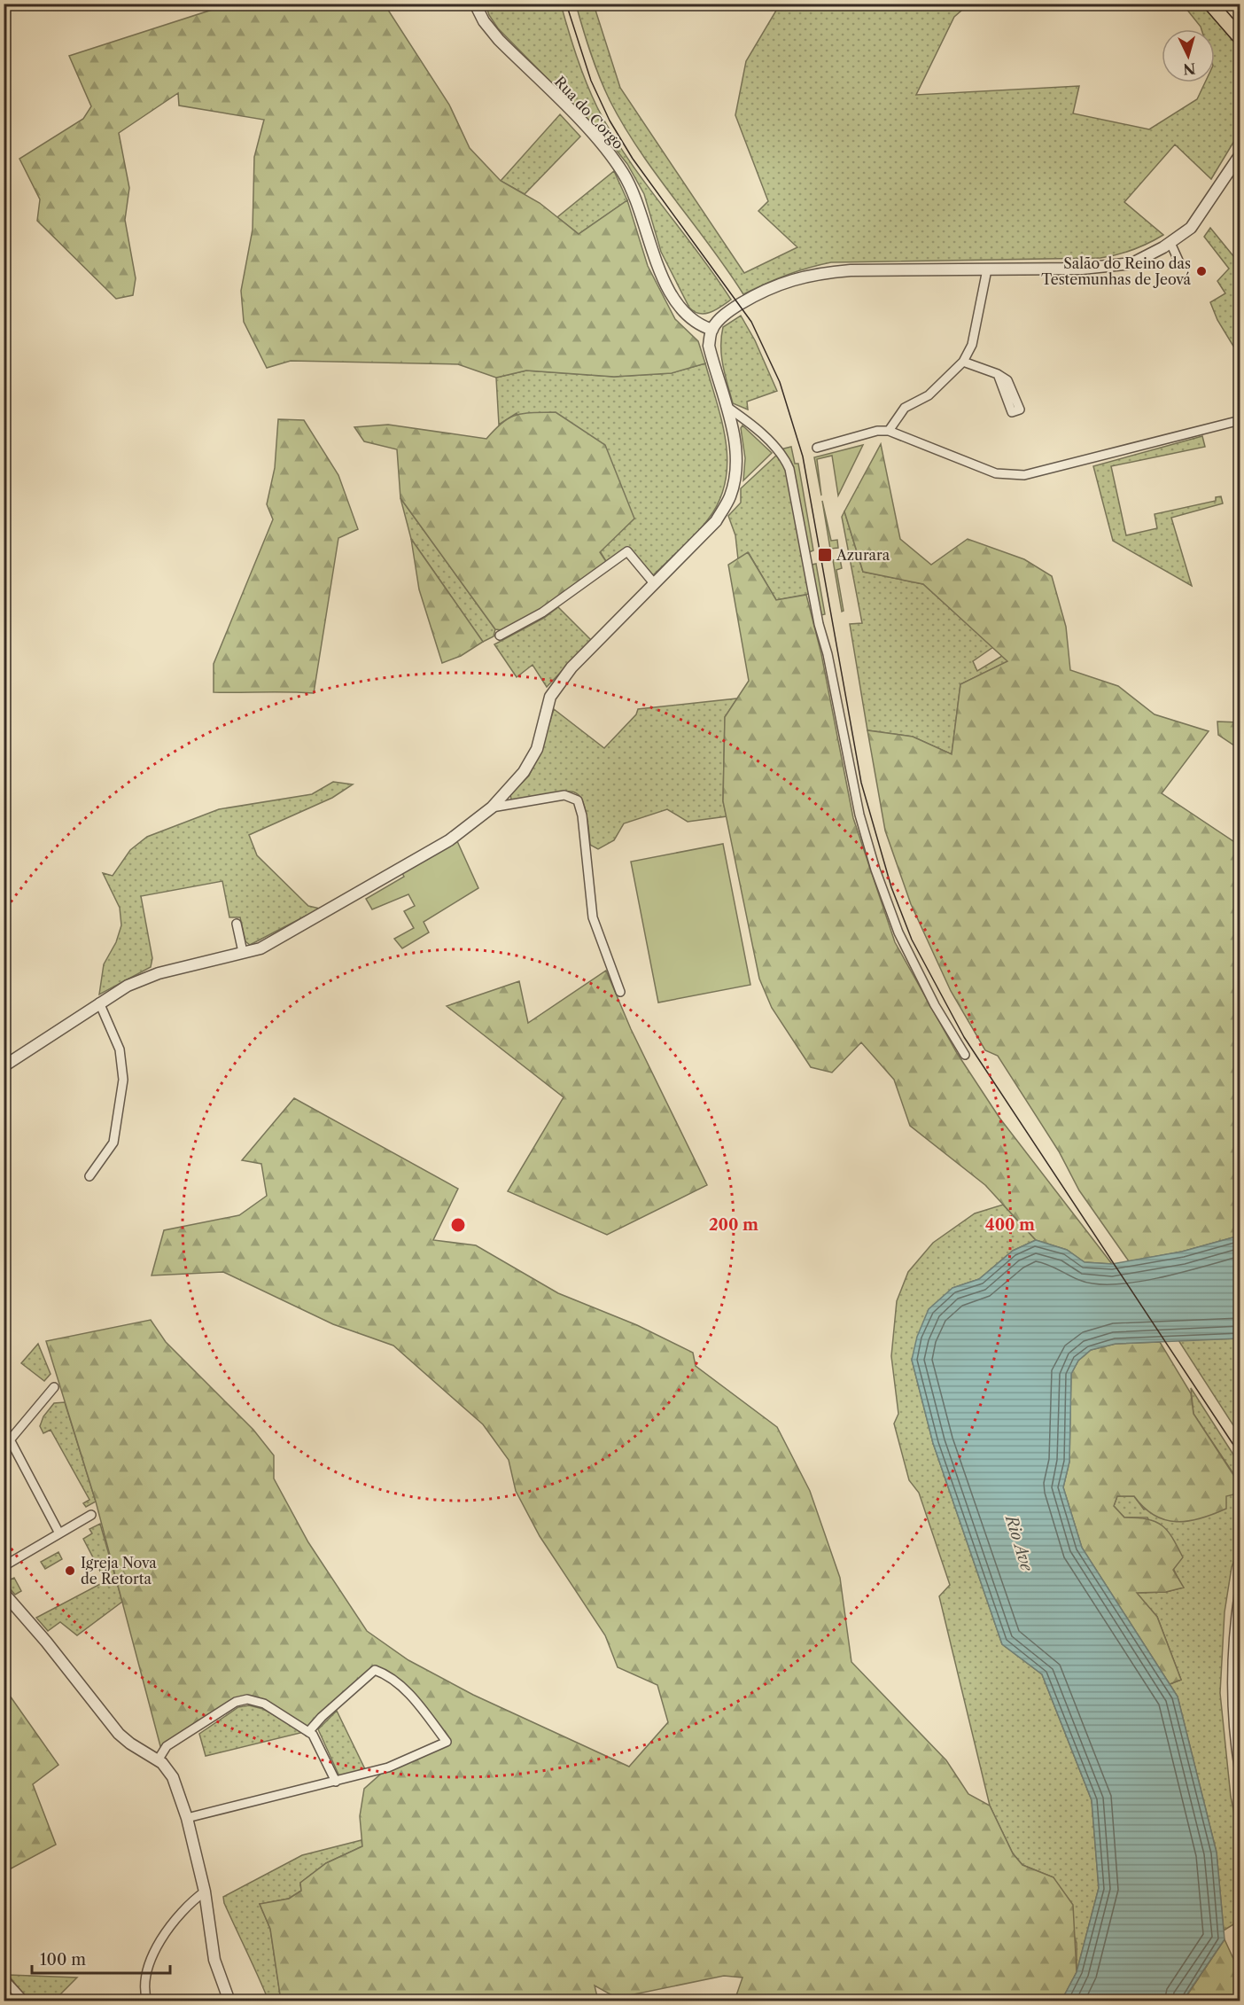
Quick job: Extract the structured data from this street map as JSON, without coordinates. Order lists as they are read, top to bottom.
{
  "streets": {
    "street": ["Rua do Corgo"]
  },
  "water": ["Rio Ave"],
  "places": {
    "other": ["Salão do Reino das Testemunhas de Jeová", "Igreja Nova de Retorta"],
    "transit": ["Azurara"]
  },
  "scale_bar": "100 m",
  "north": "bottom",
  "rings": ["200 m", "400 m"]
}
